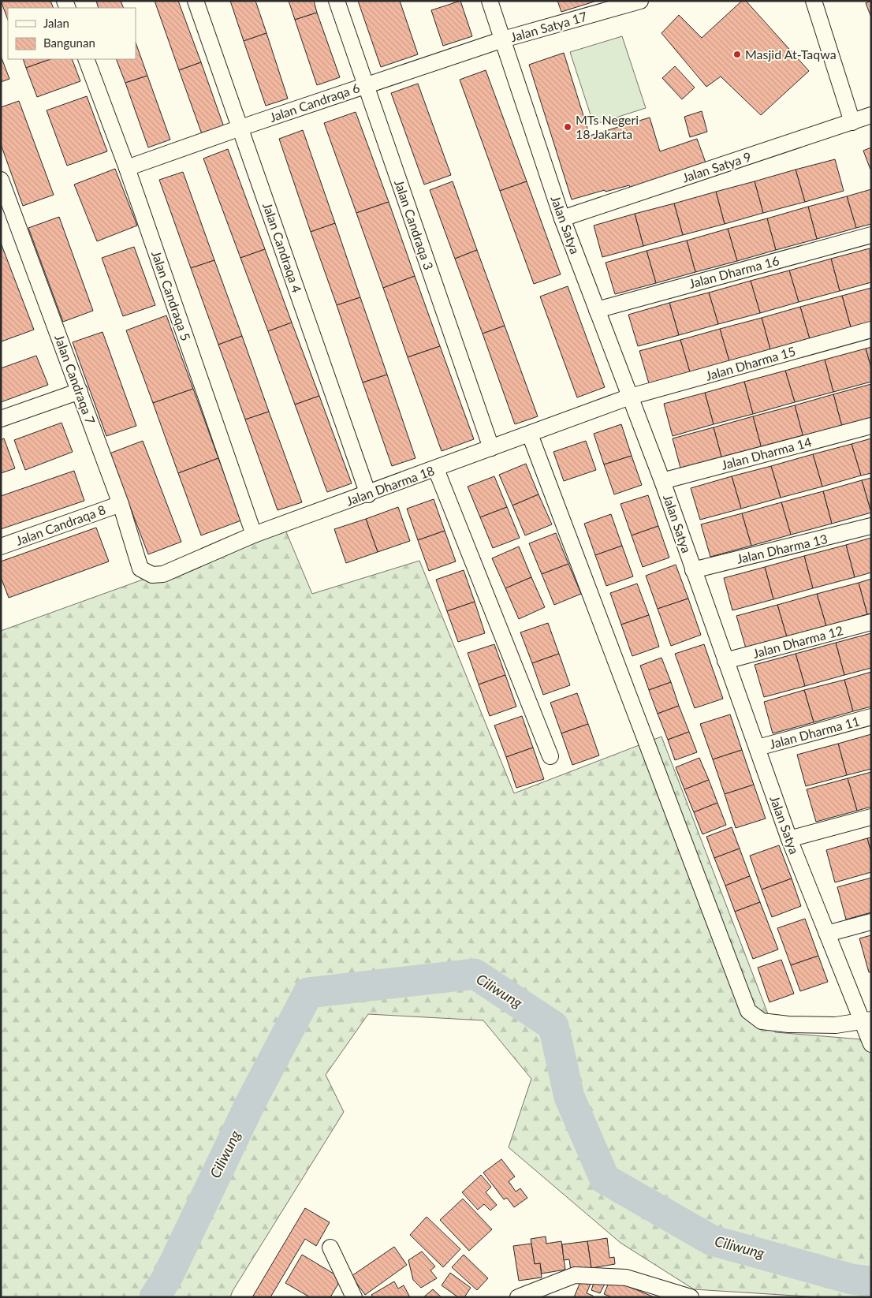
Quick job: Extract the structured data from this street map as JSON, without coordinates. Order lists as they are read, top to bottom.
{
  "streets": {
    "street": [
      "Jalan Satya 17",
      "Jalan Candraqa 6",
      "Jalan Satya 9",
      "Jalan Candraqa 3",
      "Jalan Satya",
      "Jalan Candraqa 4",
      "Jalan Dharma 16",
      "Jalan Candraqa 5",
      "Jalan Dharma 15",
      "Jalan Candraqa 7",
      "Jalan Dharma 14",
      "Jalan Dharma 18",
      "Jalan Candraqa 8",
      "Jalan Dharma 13",
      "Jalan Dharma 12",
      "Jalan Dharma 11"
    ]
  },
  "crossings": [
    ["Jalan Satya 17", "Jalan Candraqa 6"],
    ["Jalan Satya 17", "Jalan Satya"],
    ["Jalan Candraqa 6", "Jalan Candraqa 3"],
    ["Jalan Candraqa 6", "Jalan Satya"],
    ["Jalan Candraqa 6", "Jalan Candraqa 4"],
    ["Jalan Candraqa 6", "Jalan Candraqa 5"],
    ["Jalan Satya 9", "Jalan Satya"],
    ["Jalan Candraqa 3", "Jalan Dharma 18"],
    ["Jalan Satya", "Jalan Dharma 16"],
    ["Jalan Satya", "Jalan Dharma 15"],
    ["Jalan Satya", "Jalan Dharma 14"],
    ["Jalan Satya", "Jalan Dharma 18"],
    ["Jalan Satya", "Jalan Dharma 13"],
    ["Jalan Satya", "Jalan Dharma 12"],
    ["Jalan Satya", "Jalan Dharma 11"],
    ["Jalan Candraqa 4", "Jalan Dharma 18"],
    ["Jalan Candraqa 5", "Jalan Dharma 18"],
    ["Jalan Dharma 15", "Jalan Dharma 18"],
    ["Jalan Candraqa 7", "Jalan Dharma 18"],
    ["Jalan Candraqa 7", "Jalan Candraqa 8"]
  ],
  "water": ["Ciliwung"],
  "places": ["Masjid At-Taqwa", "MTs Negeri 18 Jakarta"],
  "legend": ["Jalan", "Bangunan"]
}
